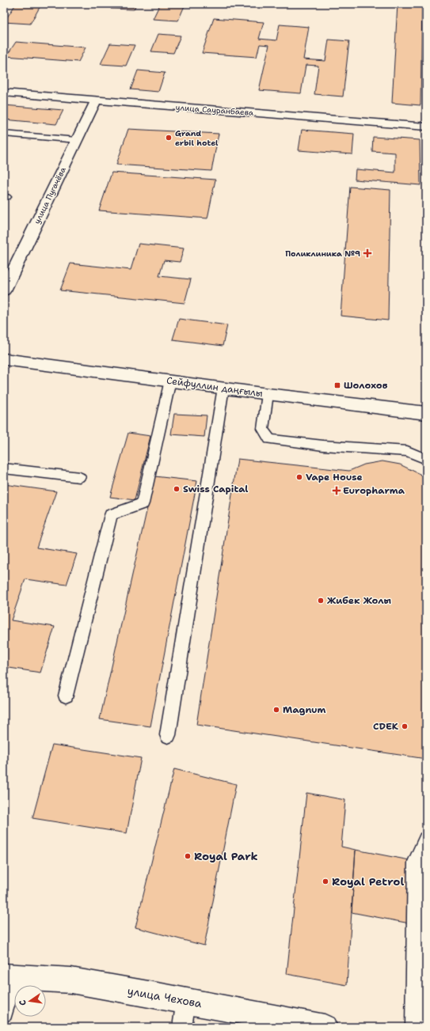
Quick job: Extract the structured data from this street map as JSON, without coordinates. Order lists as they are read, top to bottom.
{
  "streets": {
    "street": [
      "улица Сауранбаева",
      "улица Пугачёва",
      "Сейфуллин даңғылы",
      "улица Чехова"
    ]
  },
  "crossings": [
    ["улица Сауранбаева", "улица Пугачёва"]
  ],
  "places": {
    "other": [
      "Grand erbil hotel",
      "Vape House",
      "Swiss Capital",
      "Жибек Жолы",
      "Magnum",
      "CDEK",
      "Royal Park",
      "Royal Petrol"
    ],
    "health": ["Поликлиника №9", "Europharma"],
    "transit": ["Шолохов"]
  },
  "north": "left"
}
